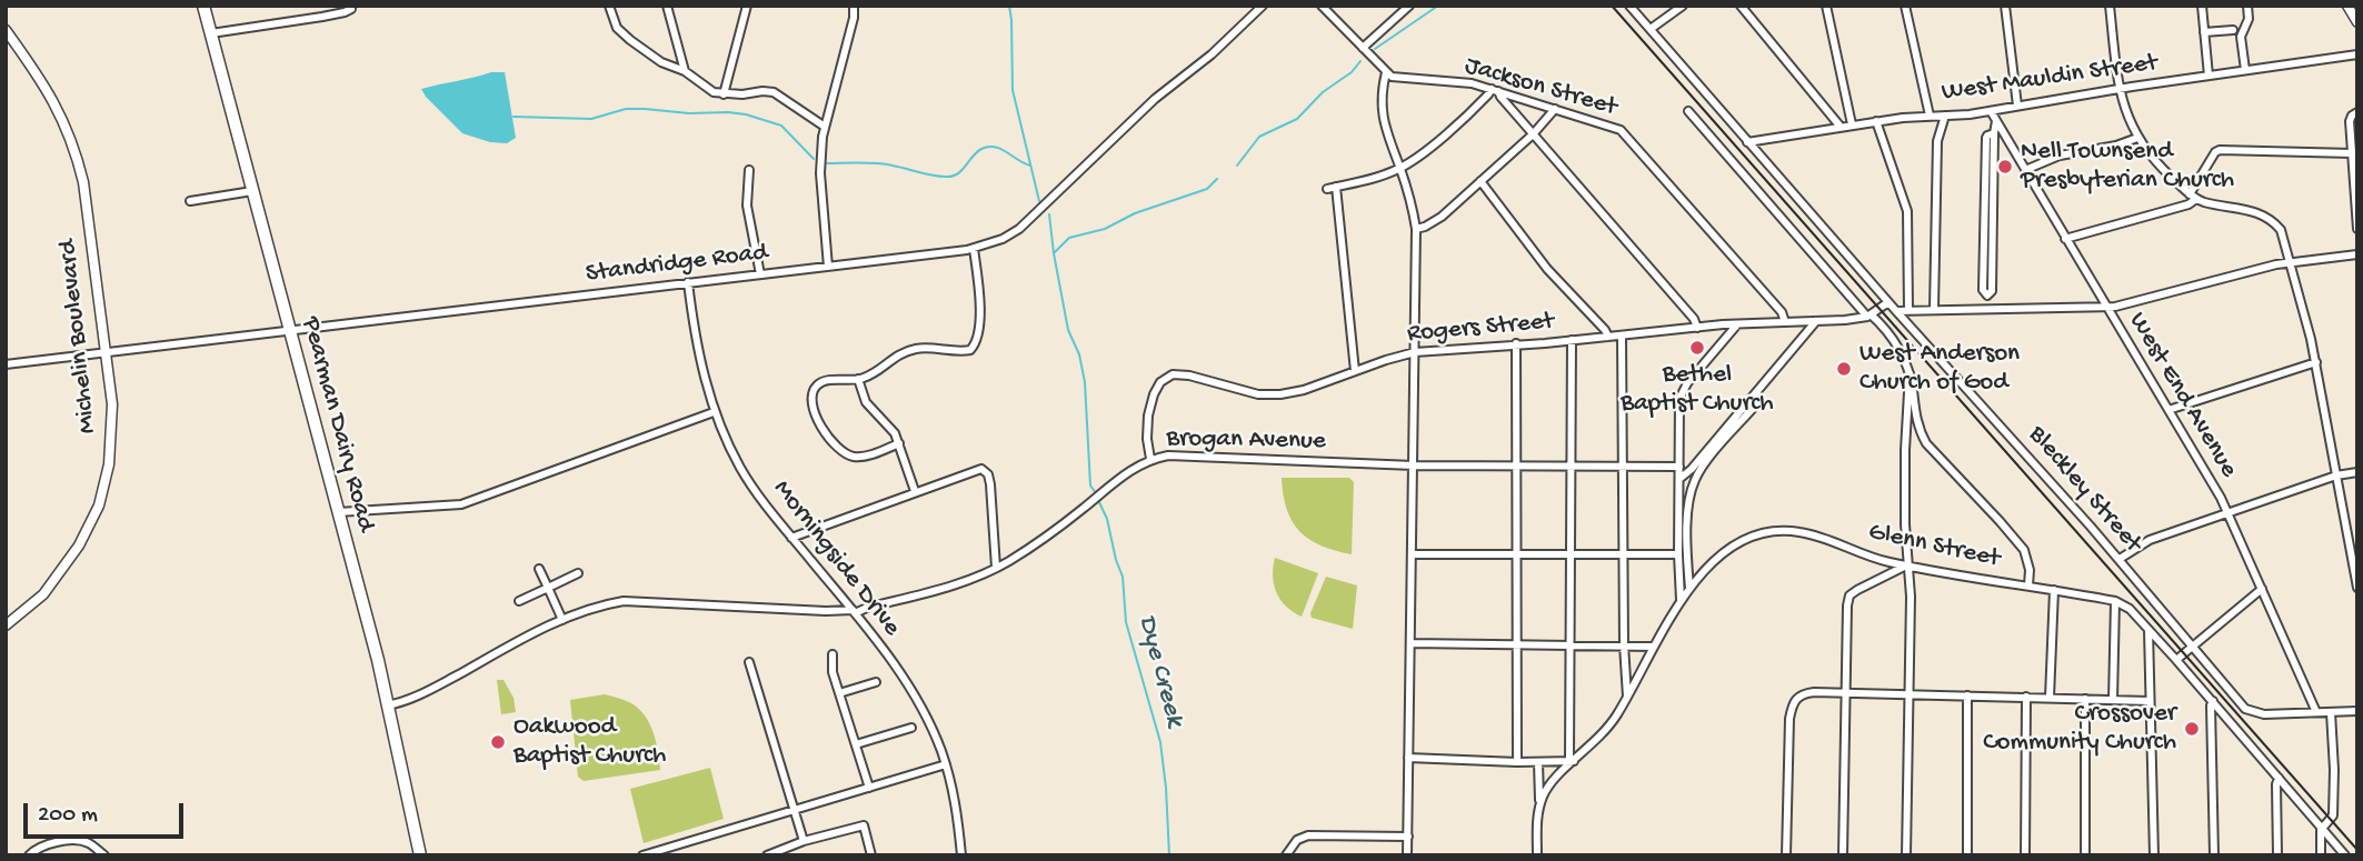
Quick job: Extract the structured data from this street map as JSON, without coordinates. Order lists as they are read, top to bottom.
{
  "streets": {
    "highway": ["Pearman Dairy Road"],
    "main road": ["Michelin Boulevard"],
    "street": [
      "West Mauldin Street",
      "Jackson Street",
      "Standridge Road",
      "Rogers Street",
      "West End Avenue",
      "Brogan Avenue",
      "Bleckley Street",
      "Glenn Street",
      "Morningside Drive"
    ]
  },
  "crossings": [
    ["West Mauldin Street", "West End Avenue"],
    ["West Mauldin Street", "Bleckley Street"],
    ["Jackson Street", "Rogers Street"],
    ["Standridge Road", "Michelin Boulevard"],
    ["Standridge Road", "Pearman Dairy Road"],
    ["Standridge Road", "Morningside Drive"],
    ["Rogers Street", "Brogan Avenue"],
    ["Rogers Street", "Bleckley Street"],
    ["West End Avenue", "Bleckley Street"],
    ["Pearman Dairy Road", "Brogan Avenue"],
    ["Brogan Avenue", "Morningside Drive"]
  ],
  "water": ["Dye Creek"],
  "places": [
    "Nell Townsend Presbyterian Church",
    "Bethel Baptist Church",
    "West Anderson Church of God",
    "Crossover Community Church",
    "Oakwood Baptist Church"
  ],
  "scale_bar": "200 m"
}
